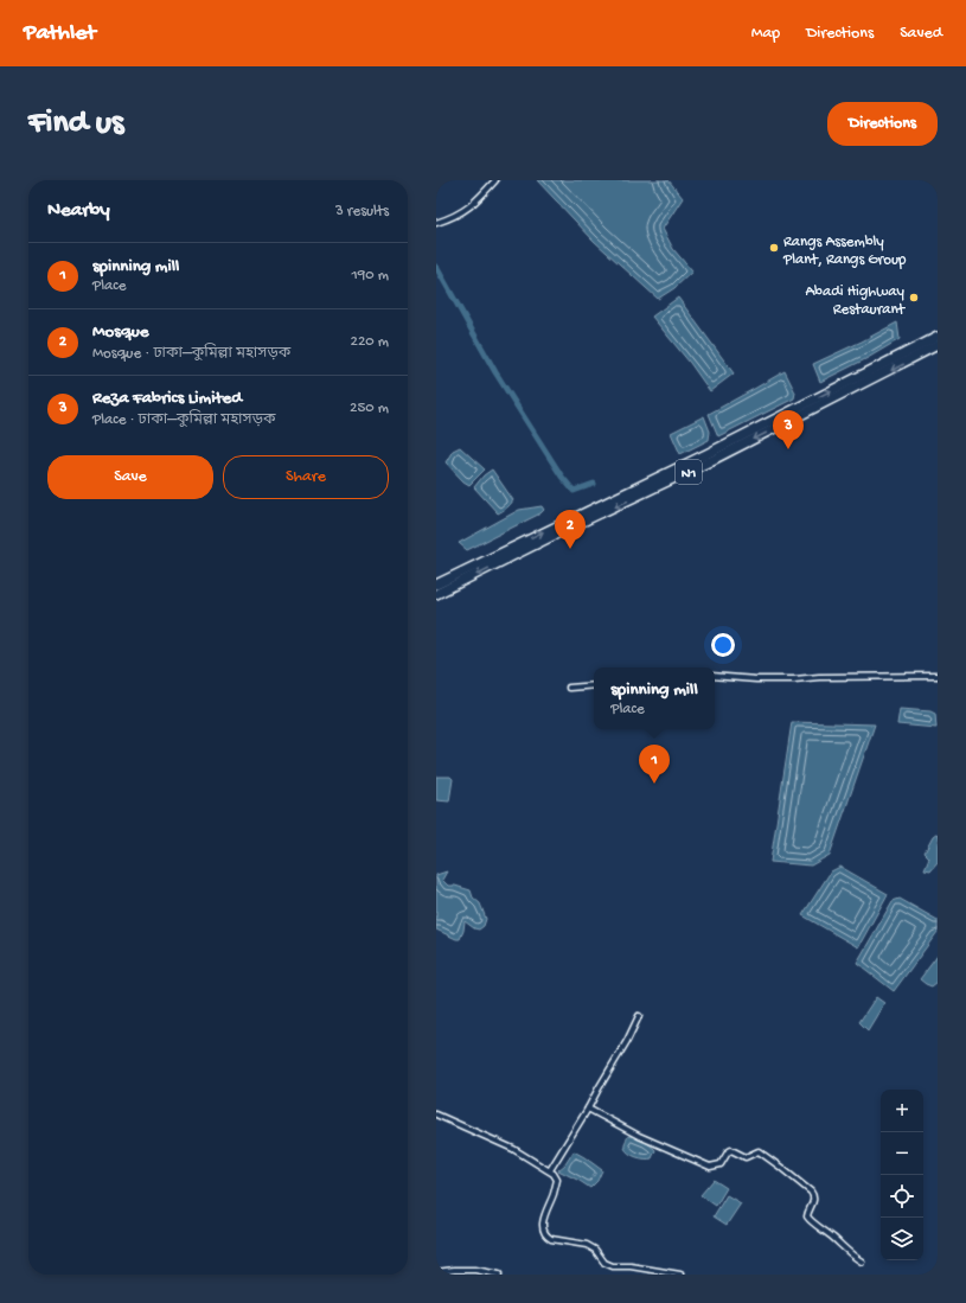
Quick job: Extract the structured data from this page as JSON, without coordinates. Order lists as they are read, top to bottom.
{
  "streets": {
    "highway": ["N1"]
  },
  "places": ["Rangs Assembly Plant, Rangs Group", "Abadi Highway Restaurant"],
  "page": {
    "header": "Pathlet",
    "nav": ["Map", "Directions", "Saved"],
    "buttons": [
      "Directions",
      ["Save", "Share"]
    ],
    "title": "Find us",
    "heading": ["Nearby", "3 results"],
    "list": [
      {
        "mark": "1",
        "name": "spinning mill",
        "note": "Place",
        "value": "190 m"
      },
      {
        "mark": "2",
        "name": "Mosque",
        "note": "Mosque · ঢাকা–কুমিল্লা মহাসড়ক",
        "value": "220 m"
      },
      {
        "mark": "3",
        "name": "Reza Fabrics Limited",
        "note": "Place · ঢাকা–কুমিল্লা মহাসড়ক",
        "value": "250 m"
      }
    ],
    "pins": ["3", "2", "1"],
    "popup": ["spinning mill", "Place"],
    "map_buttons": ["+", "−"]
  }
}
